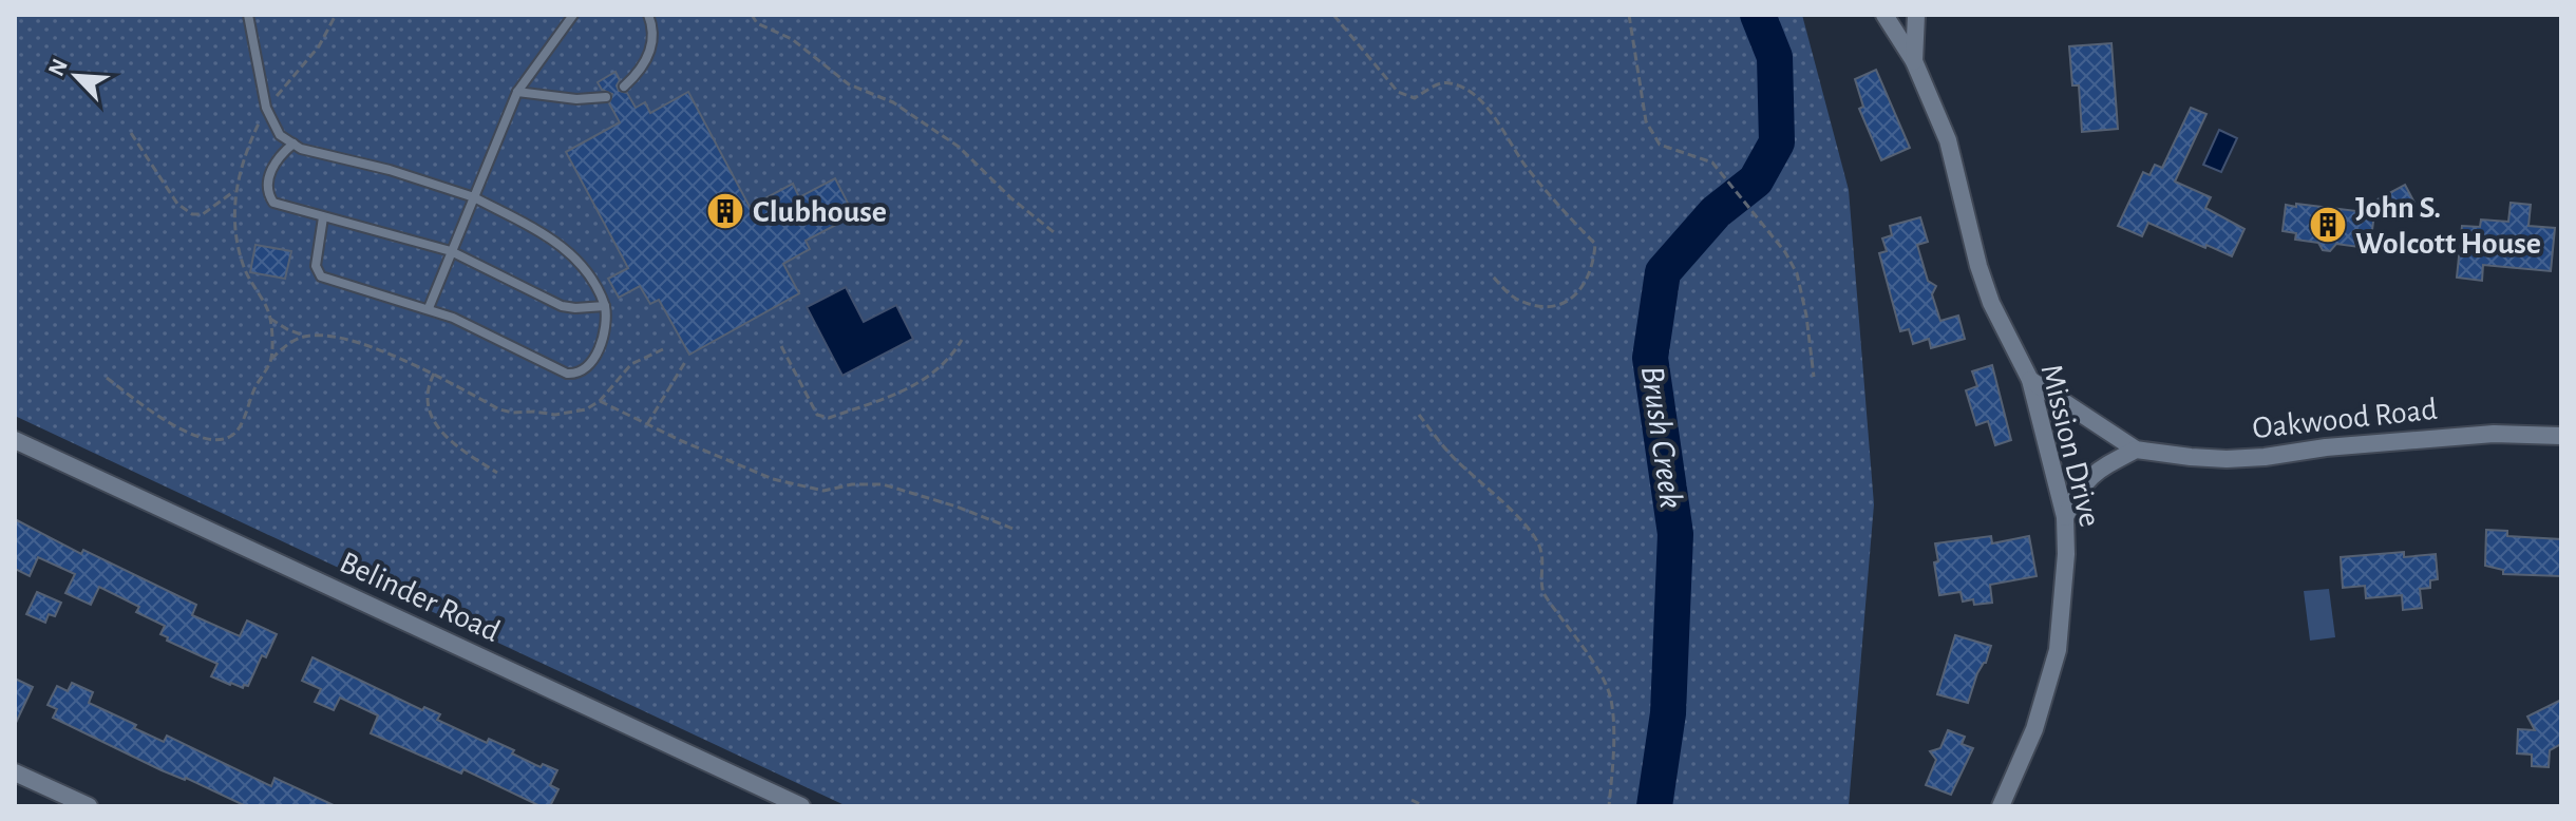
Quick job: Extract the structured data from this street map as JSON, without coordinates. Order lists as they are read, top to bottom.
{
  "streets": {
    "street": ["Oakwood Road", "Mission Drive", "Belinder Road"]
  },
  "crossings": [
    ["Oakwood Road", "Mission Drive"]
  ],
  "water": ["Brush Creek"],
  "places": {
    "building": ["Clubhouse", "John S. Wolcott House"]
  },
  "north": "top left"
}
